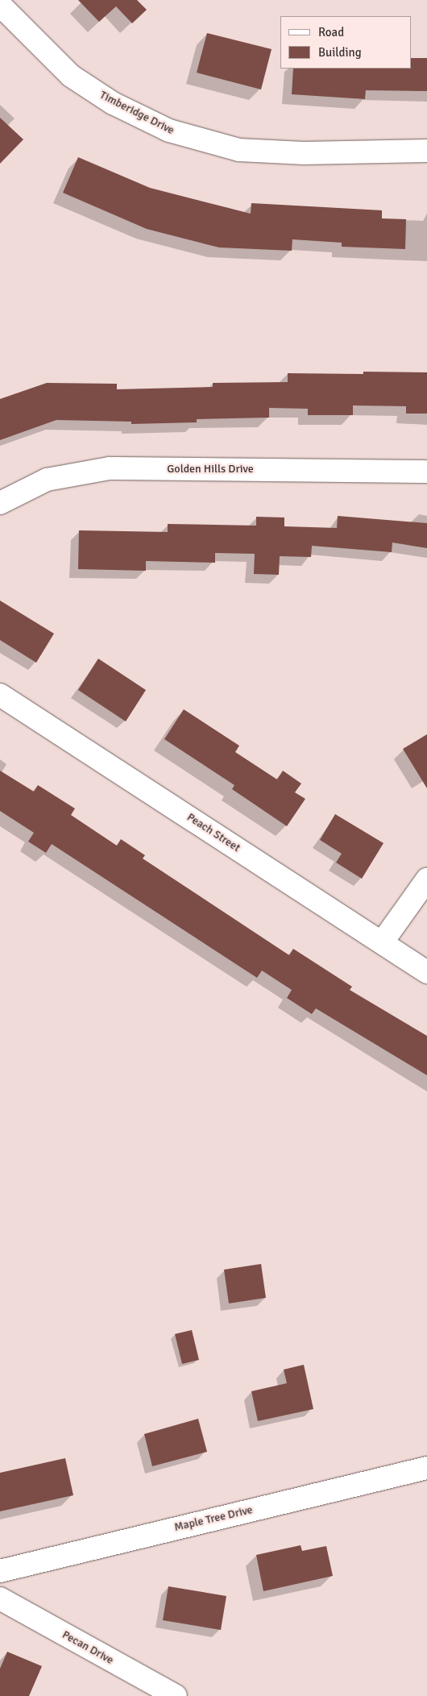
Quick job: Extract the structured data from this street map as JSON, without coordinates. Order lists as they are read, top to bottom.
{
  "streets": {
    "street": [
      "Timberidge Drive",
      "Golden Hills Drive",
      "Peach Street",
      "Maple Tree Drive",
      "Pecan Drive"
    ]
  },
  "legend": ["Road", "Building"]
}
